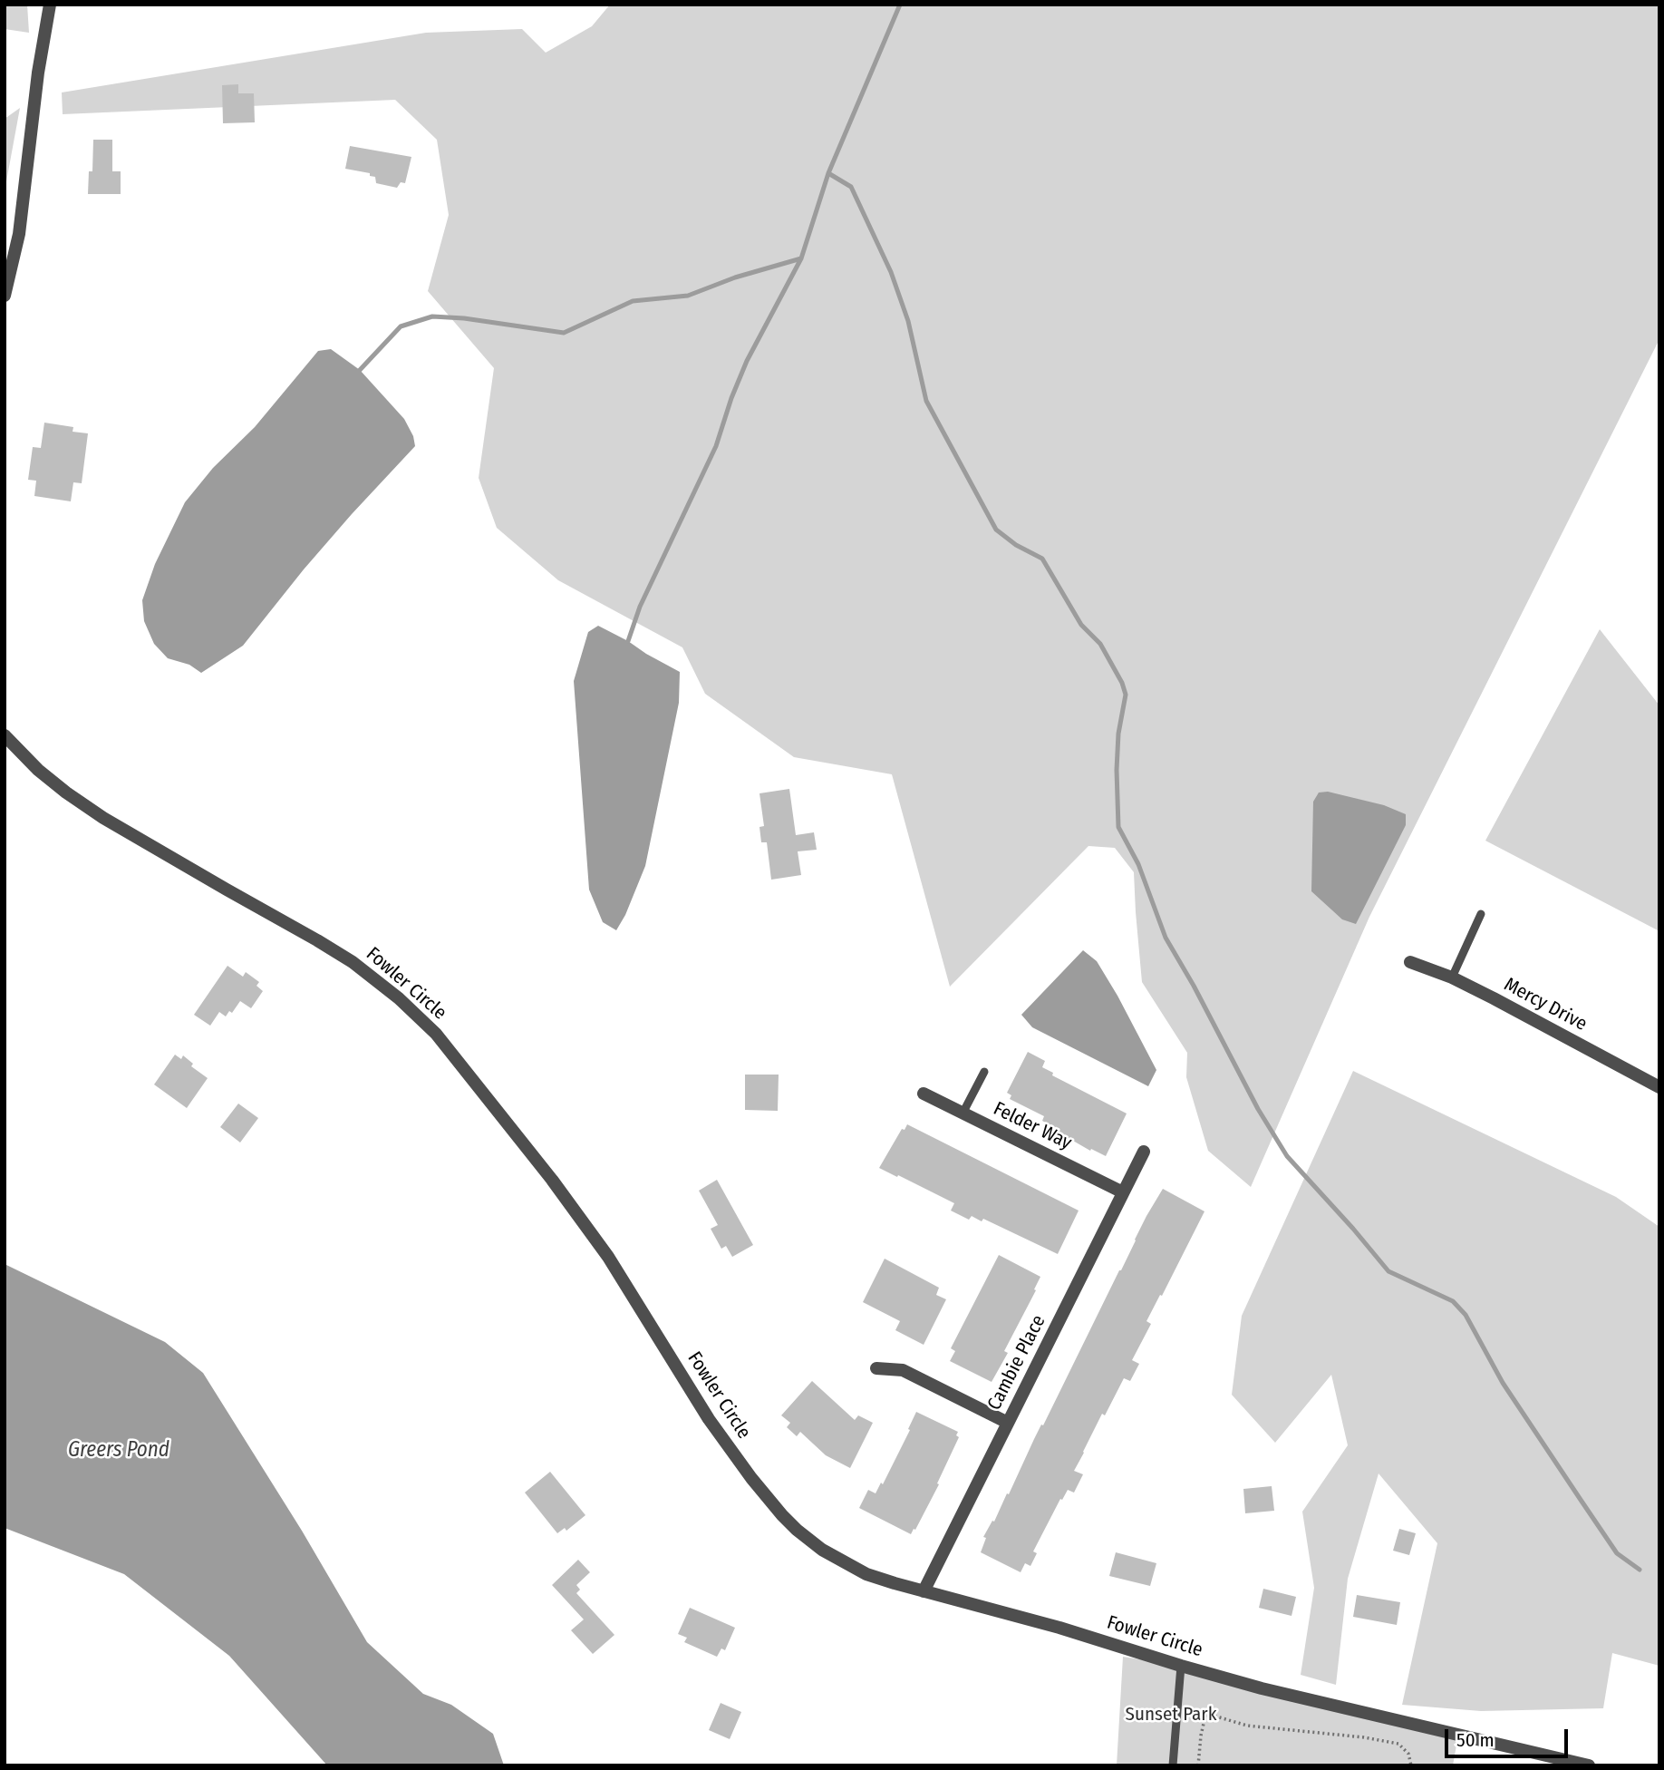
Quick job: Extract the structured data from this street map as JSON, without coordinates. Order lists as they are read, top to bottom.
{
  "streets": {
    "street": [
      "Fowler Circle",
      "Mercy Drive",
      "Felder Way",
      "Cambie Place"
    ]
  },
  "crossings": [
    ["Fowler Circle", "Cambie Place"],
    ["Felder Way", "Cambie Place"]
  ],
  "water": ["Greers Pond"],
  "parks": ["Sunset Park"],
  "scale_bar": "50 m"
}
